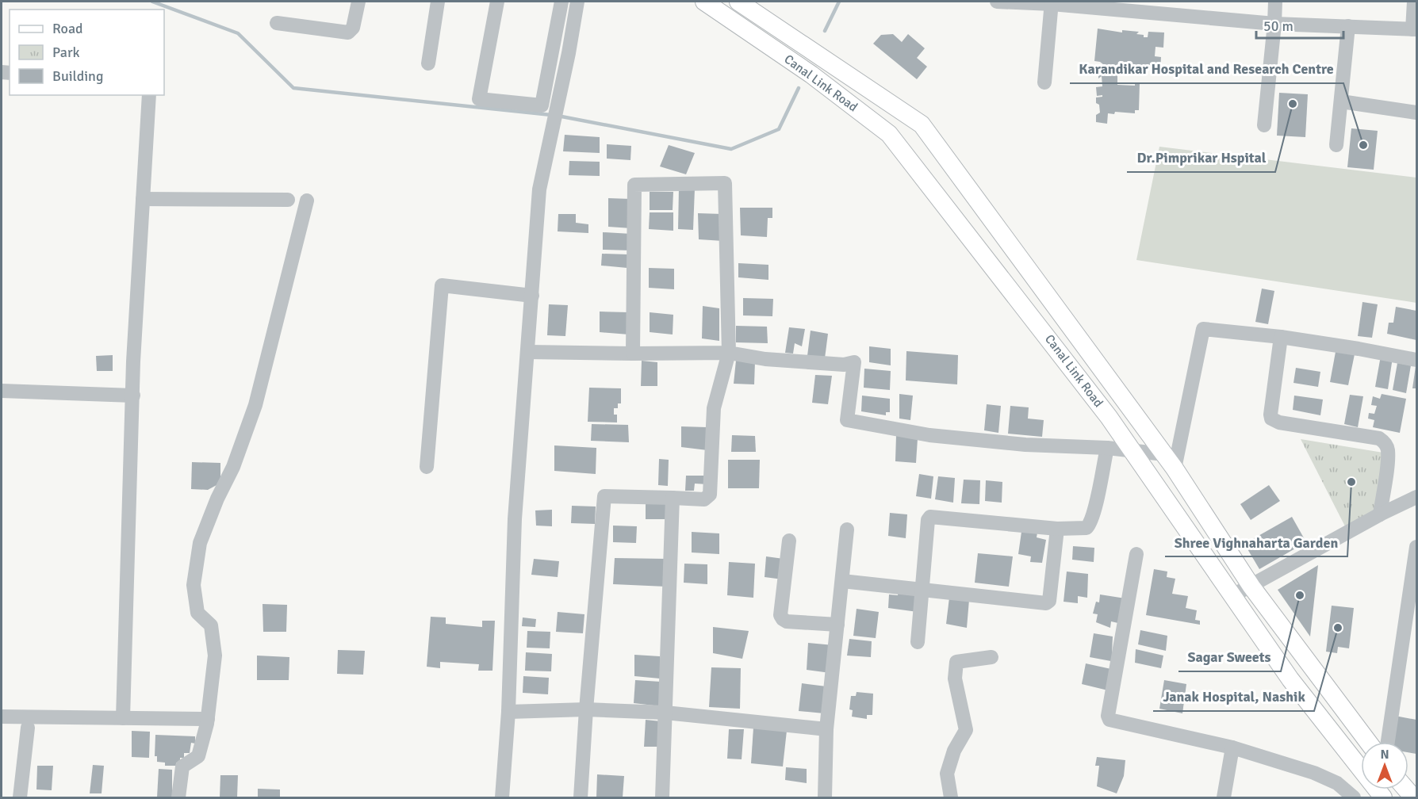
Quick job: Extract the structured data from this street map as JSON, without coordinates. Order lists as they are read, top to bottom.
{
  "streets": {
    "main road": ["Canal Link Road"]
  },
  "places": [
    "Dr.Pimprikar Hspital",
    "Karandikar Hospital and Research Centre",
    "Shree Vighnaharta Garden",
    "Sagar Sweets",
    "Janak Hospital, Nashik"
  ],
  "legend": ["Road", "Park", "Building"],
  "scale_bar": "50 m",
  "north": "top"
}
